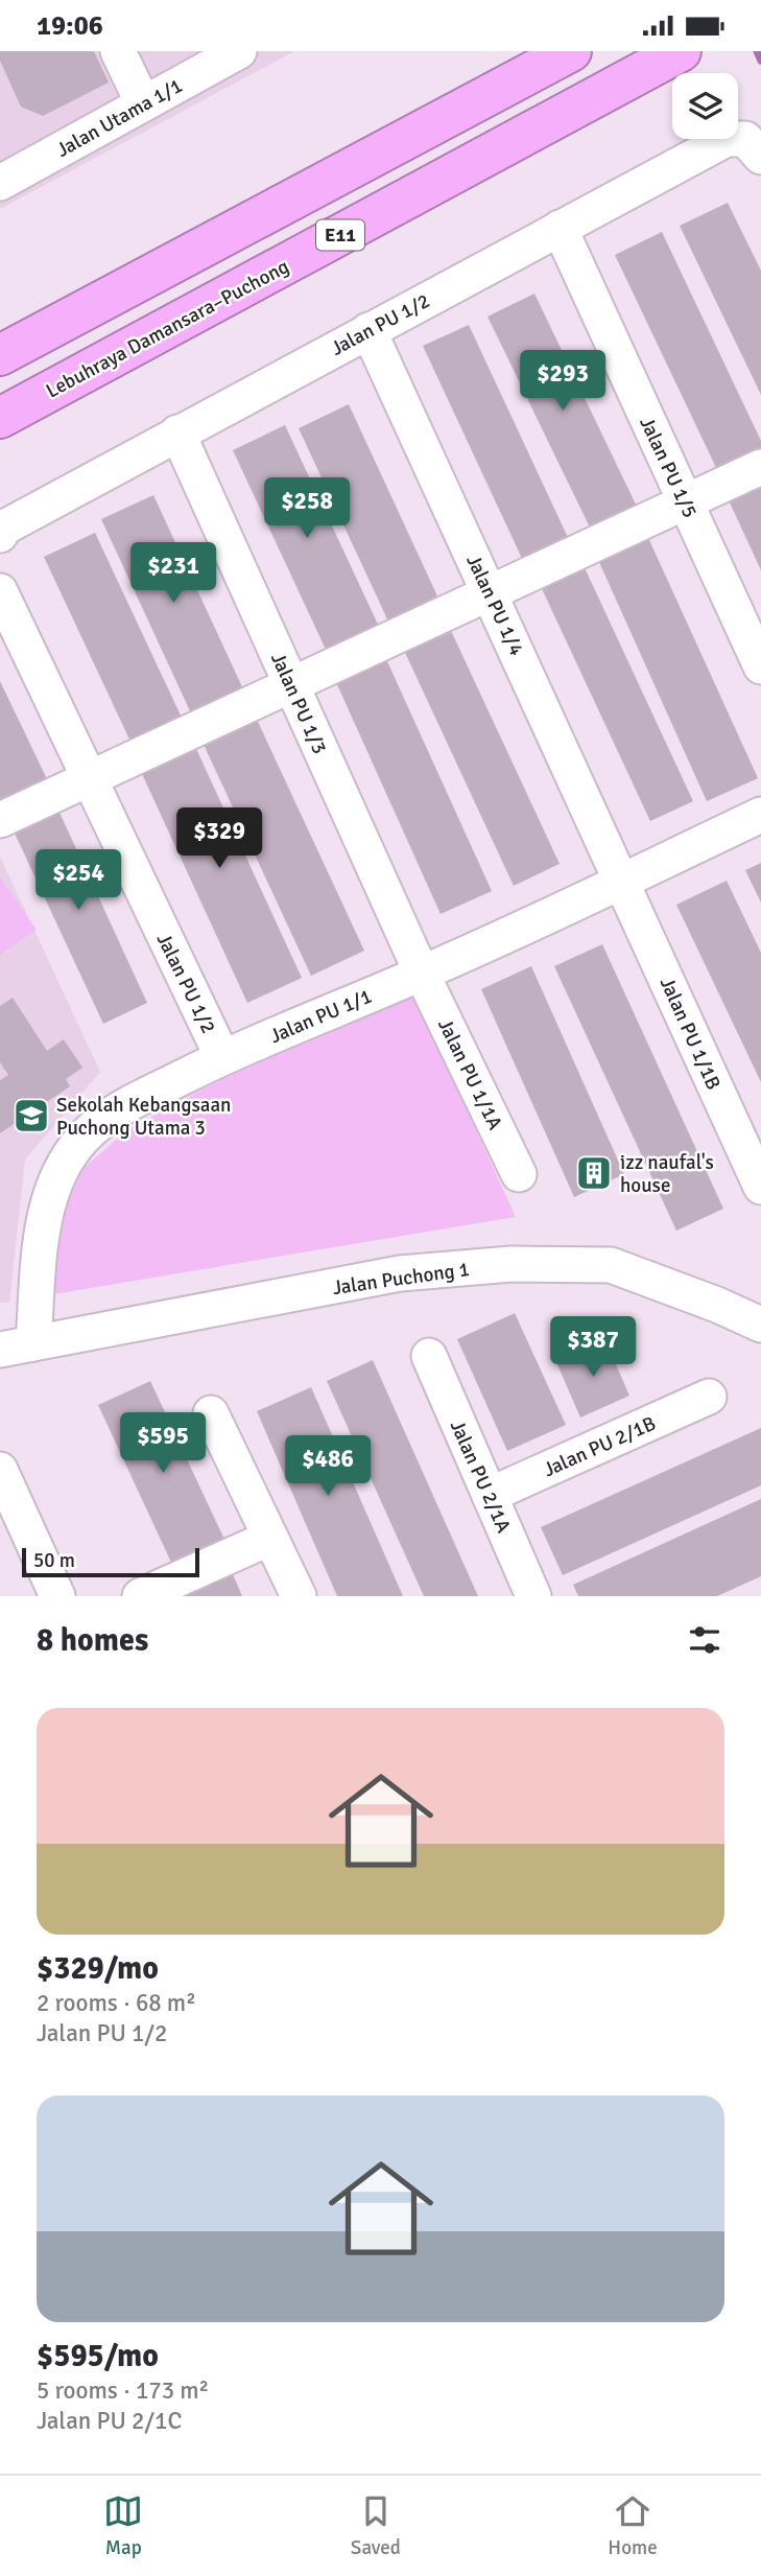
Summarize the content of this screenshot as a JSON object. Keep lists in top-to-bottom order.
{
  "streets": {
    "highway": ["E11", "Lebuhraya Damansara–Puchong"],
    "street": [
      "Jalan Utama 1/1",
      "Jalan PU 1/2",
      "Jalan PU 1/5",
      "Jalan PU 1/4",
      "Jalan PU 1/3",
      "Jalan PU 1/1",
      "Jalan PU 1/1B",
      "Jalan PU 1/1A",
      "Jalan Puchong 1",
      "Jalan PU 2/1B",
      "Jalan PU 2/1A"
    ]
  },
  "crossings": [
    ["Jalan PU 1/2", "Jalan PU 1/5"],
    ["Jalan PU 1/2", "Jalan PU 1/4"],
    ["Jalan PU 1/2", "Jalan PU 1/3"],
    ["Jalan PU 1/2", "Jalan PU 1/1"],
    ["Jalan PU 1/4", "Jalan PU 1/1"],
    ["Jalan PU 1/4", "Jalan PU 1/1B"],
    ["Jalan PU 1/3", "Jalan PU 1/1"],
    ["Jalan PU 1/3", "Jalan PU 1/1A"],
    ["Jalan PU 1/1", "Jalan PU 1/1B"],
    ["Jalan PU 1/1", "Jalan PU 1/1A"],
    ["Jalan PU 1/1", "Jalan Puchong 1"],
    ["Jalan PU 2/1B", "Jalan PU 2/1A"]
  ],
  "places": {
    "school or university": ["Sekolah Kebangsaan Puchong Utama 3"],
    "building": ["izz naufal's house"]
  },
  "scale_bar": "50 m",
  "page": {
    "status": "19:06",
    "price": [
      "$293",
      "$258",
      "$231",
      "$329",
      "$254",
      "$387",
      "$595",
      "$486"
    ],
    "scale": "50 m",
    "heading": "8 homes",
    "list": [
      {
        "name": "$329/mo",
        "note": "2 rooms · 68 m² · Jalan PU 1/2"
      },
      {
        "name": "$595/mo",
        "note": "5 rooms · 173 m² · Jalan PU 2/1C"
      }
    ],
    "tabs": ["Map", "Saved", "Home"]
  }
}
